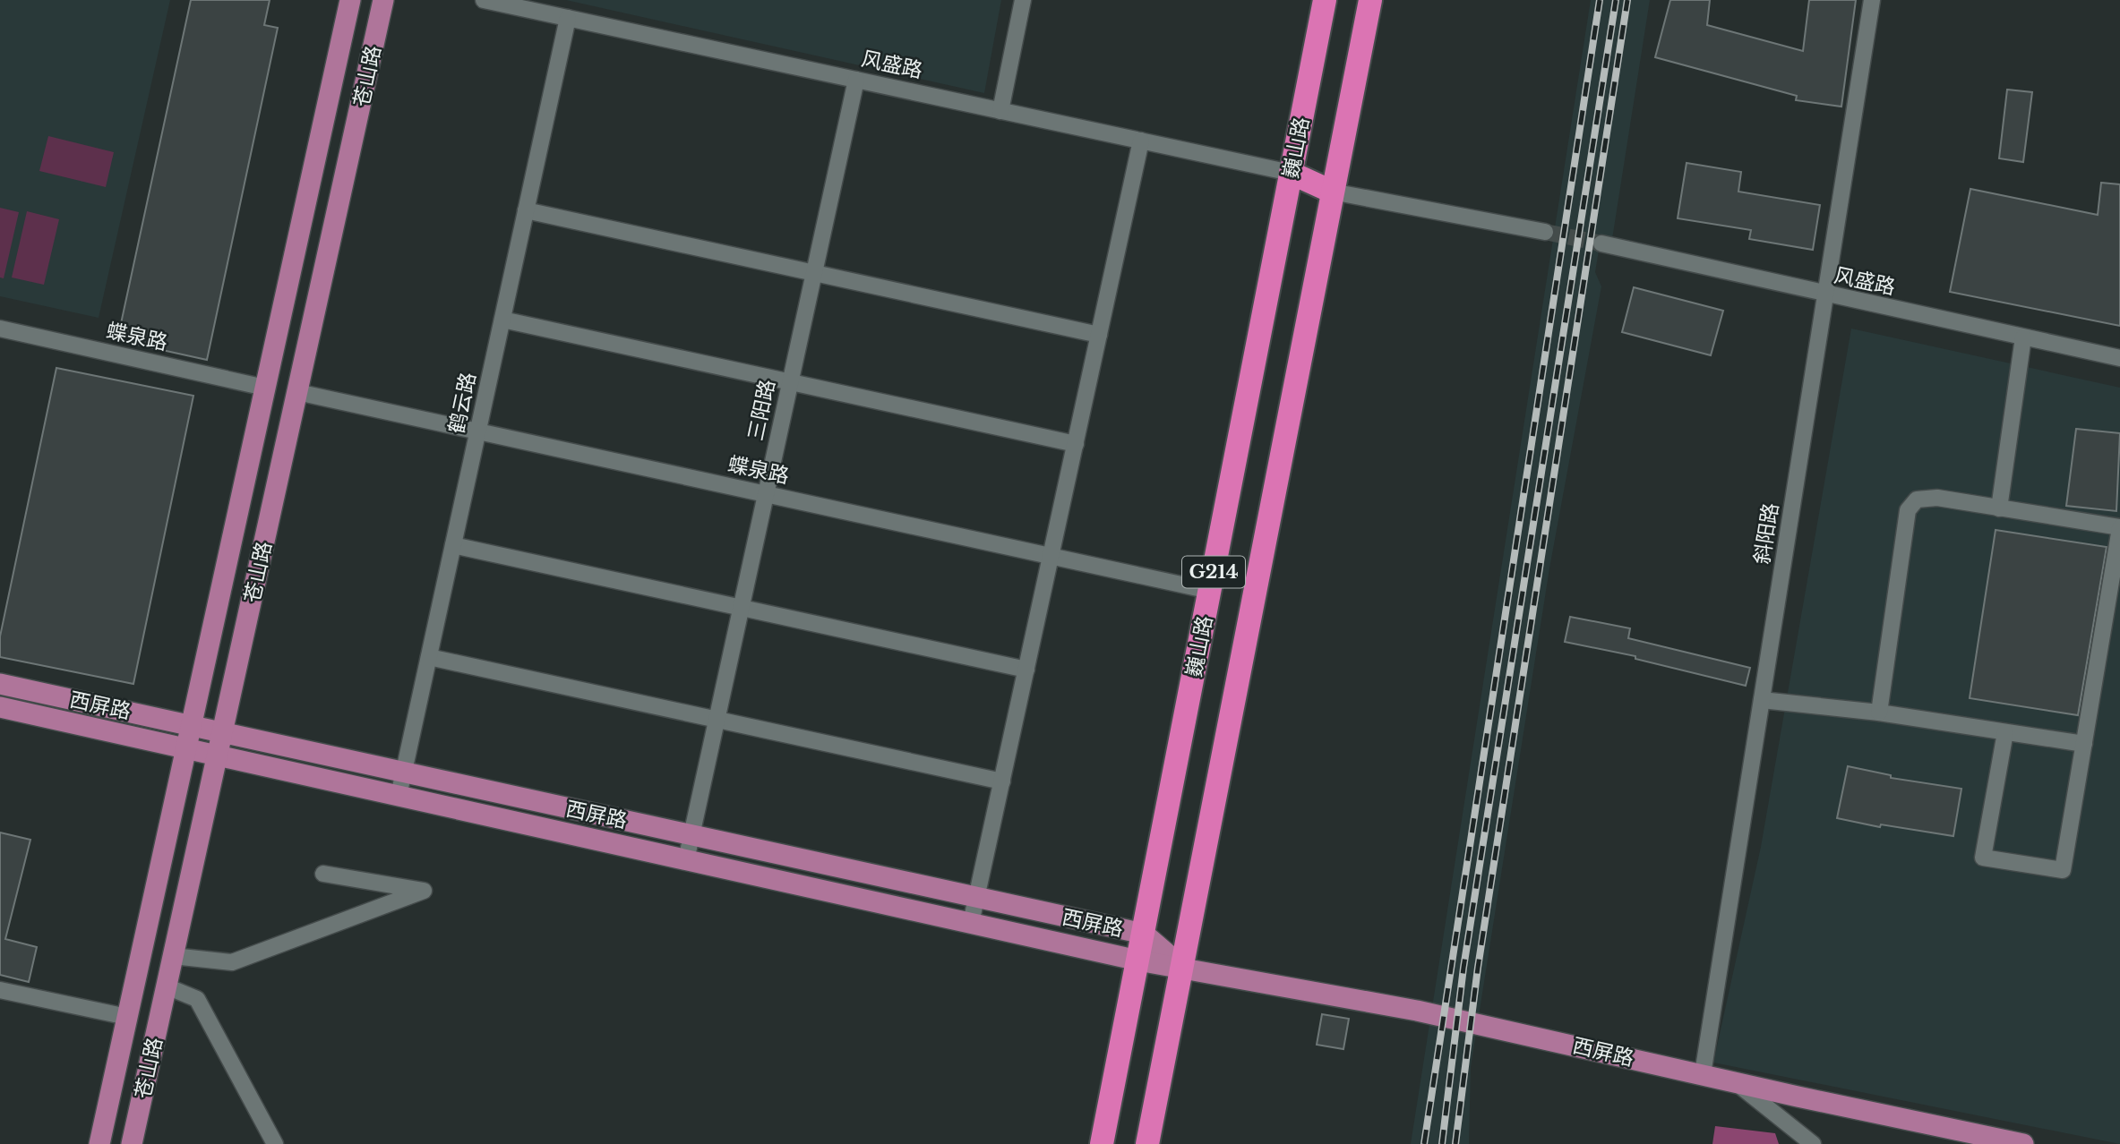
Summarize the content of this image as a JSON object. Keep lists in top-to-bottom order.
{
  "streets": {
    "highway": ["巍山路", "G214"],
    "main road": ["苍山路", "西屏路"],
    "street": [
      "风盛路",
      "蝶泉路",
      "鹤云路",
      "三阳路",
      "斜阳路"
    ]
  },
  "crossings": [
    ["风盛路", "巍山路"],
    ["风盛路", "鹤云路"],
    ["风盛路", "三阳路"],
    ["风盛路", "斜阳路"],
    ["苍山路", "蝶泉路"],
    ["苍山路", "西屏路"],
    ["巍山路", "蝶泉路"],
    ["巍山路", "西屏路"],
    ["蝶泉路", "鹤云路"],
    ["蝶泉路", "三阳路"],
    ["鹤云路", "西屏路"],
    ["三阳路", "西屏路"],
    ["斜阳路", "西屏路"],
    ["G214", "西屏路"]
  ]
}
